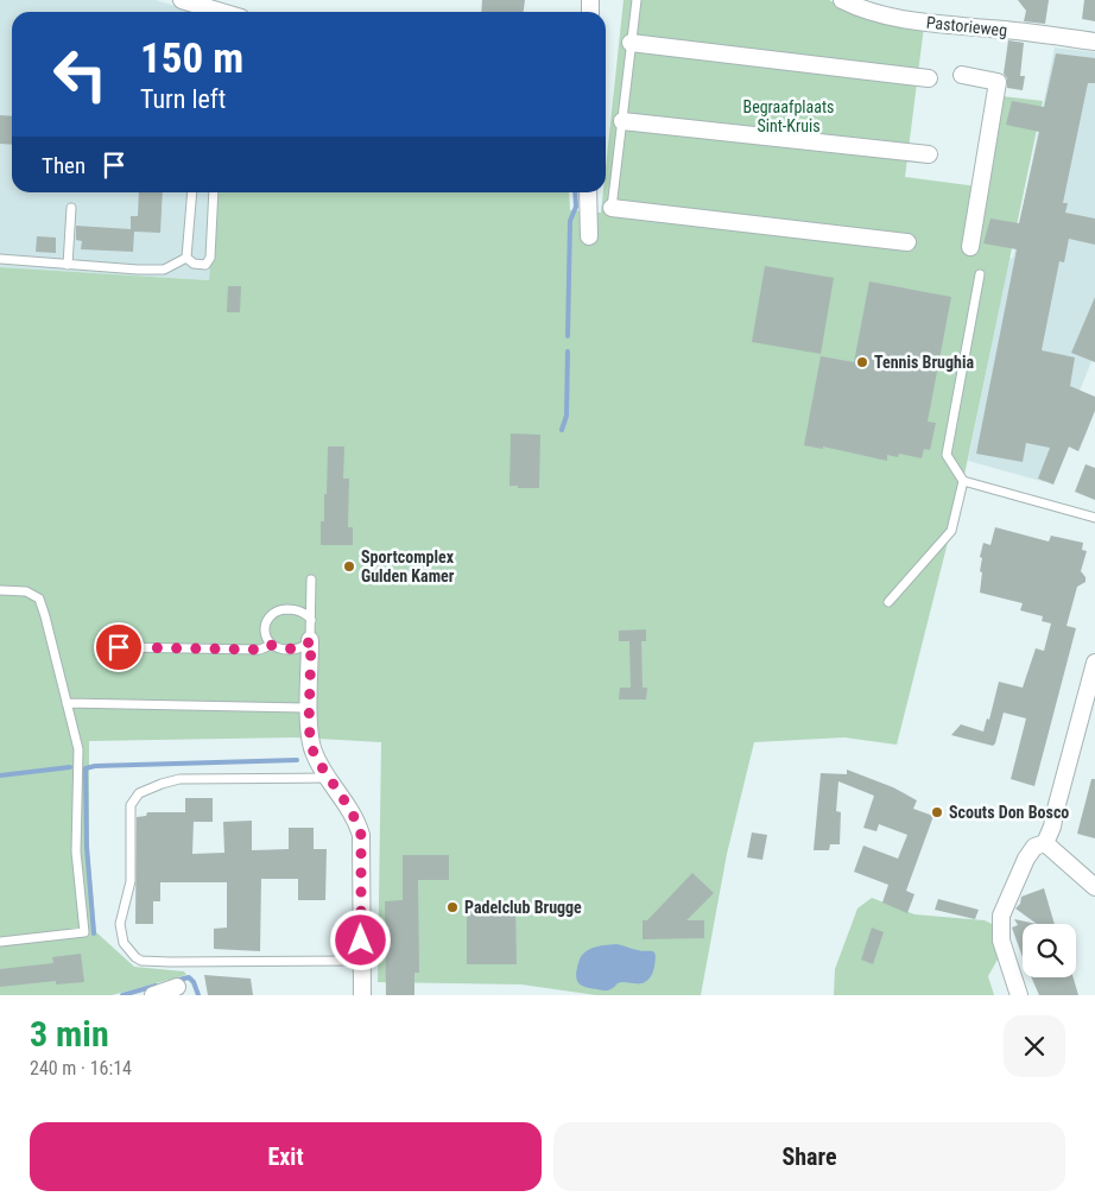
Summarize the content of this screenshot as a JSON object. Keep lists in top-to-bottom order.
{
  "streets": {
    "street": ["Pastorieweg"]
  },
  "parks": ["Begraafplaats Sint-Kruis"],
  "places": [
    "Tennis Brughia",
    "Sportcomplex Gulden Kamer",
    "Scouts Don Bosco",
    "Padelclub Brugge"
  ],
  "page": {
    "turn": ["150 m", "Turn left"],
    "then": "Then",
    "heading": ["3 min", "240 m · 16:14"],
    "buttons": ["Exit", "Share"]
  }
}
